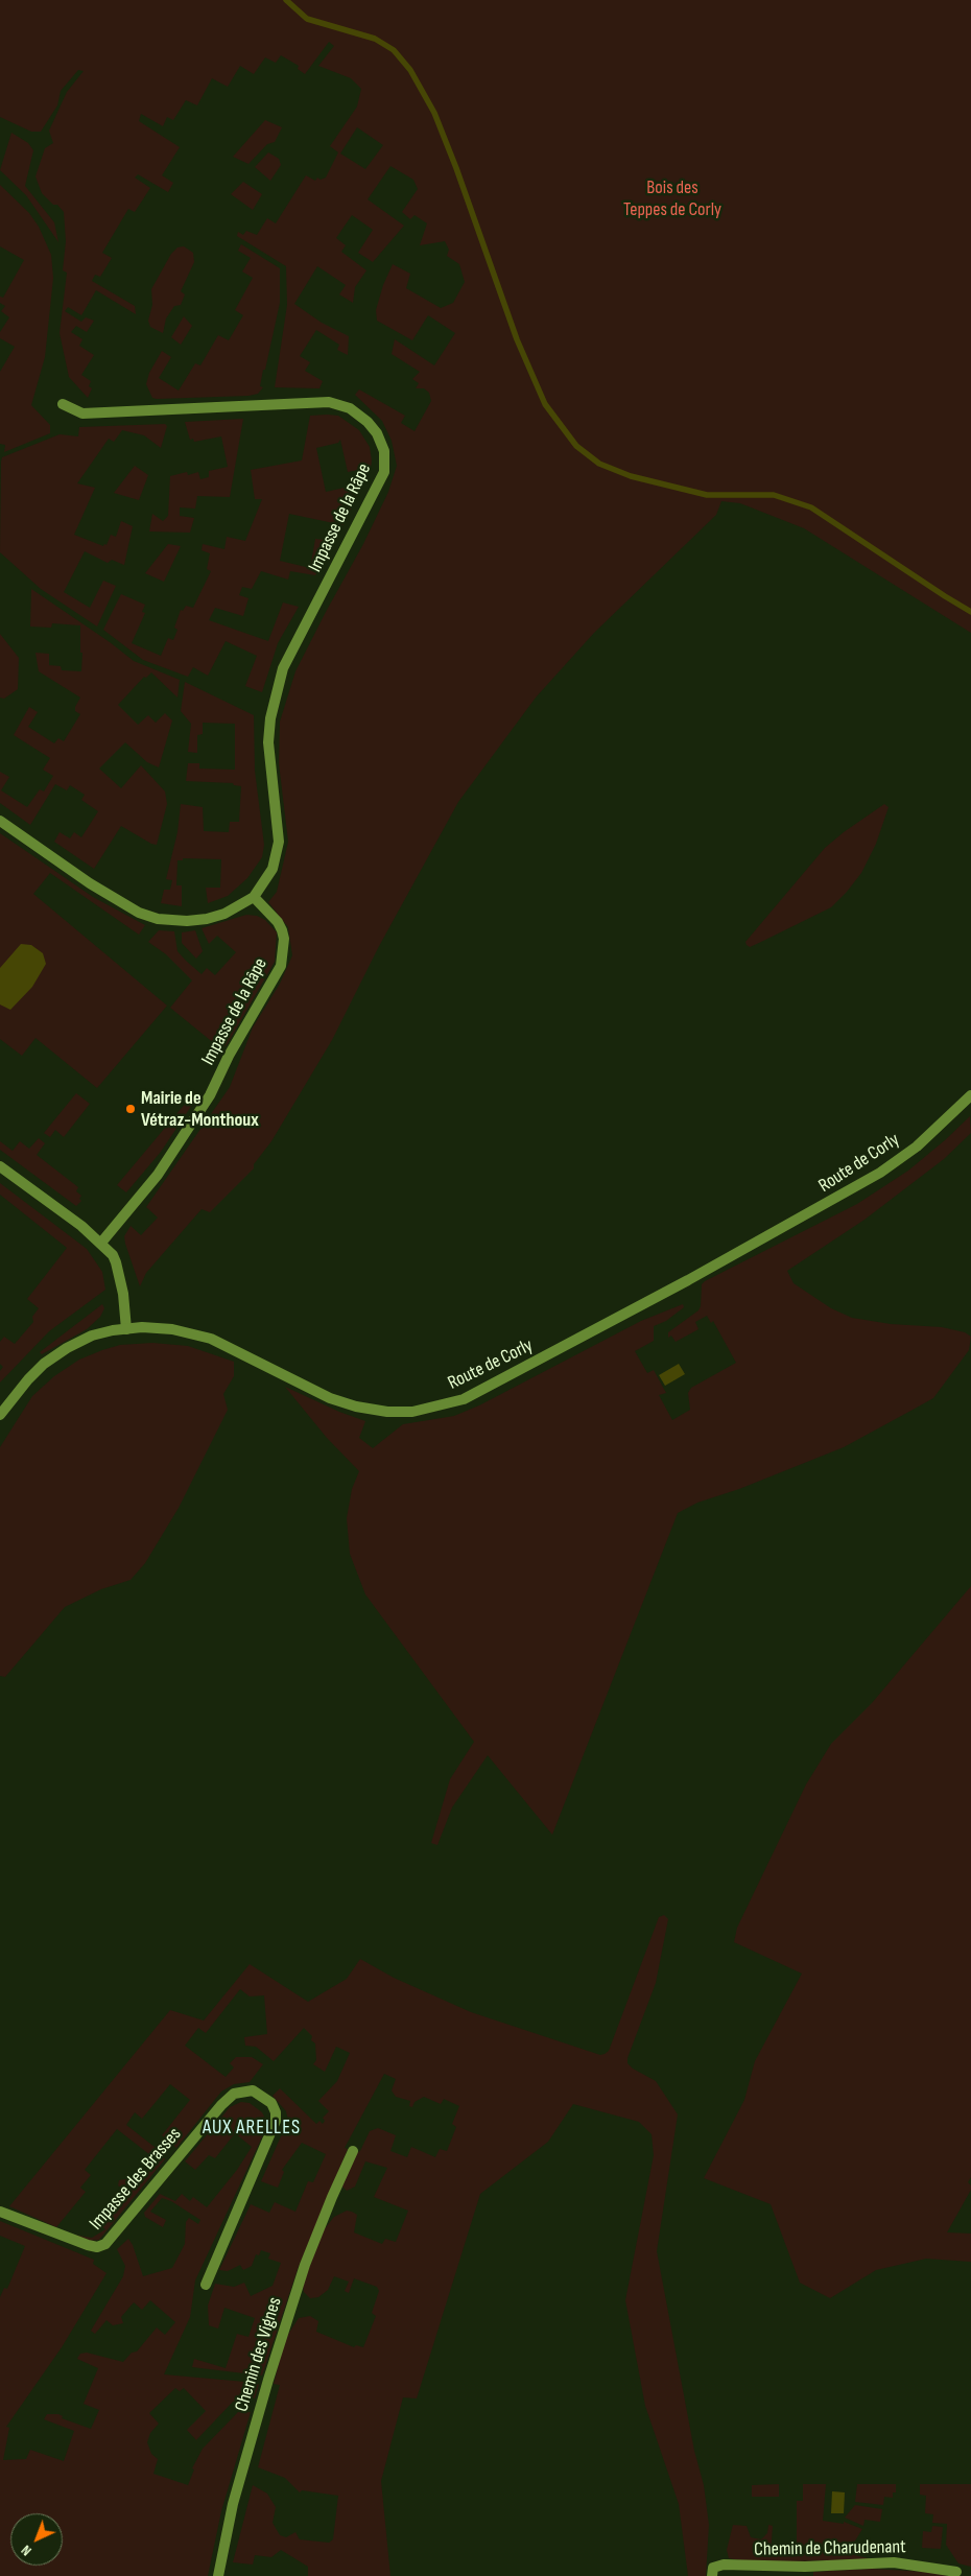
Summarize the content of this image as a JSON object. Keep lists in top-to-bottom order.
{
  "streets": {
    "street": [
      "Impasse de la Râpe",
      "Route de Corly",
      "Impasse des Brasses",
      "Chemin des Vignes",
      "Chemin de Charudenant"
    ]
  },
  "districts": ["AUX ARELLES"],
  "parks": ["Bois des Teppes de Corly"],
  "places": ["Mairie de Vétraz-Monthoux"],
  "north": "bottom left"
}
